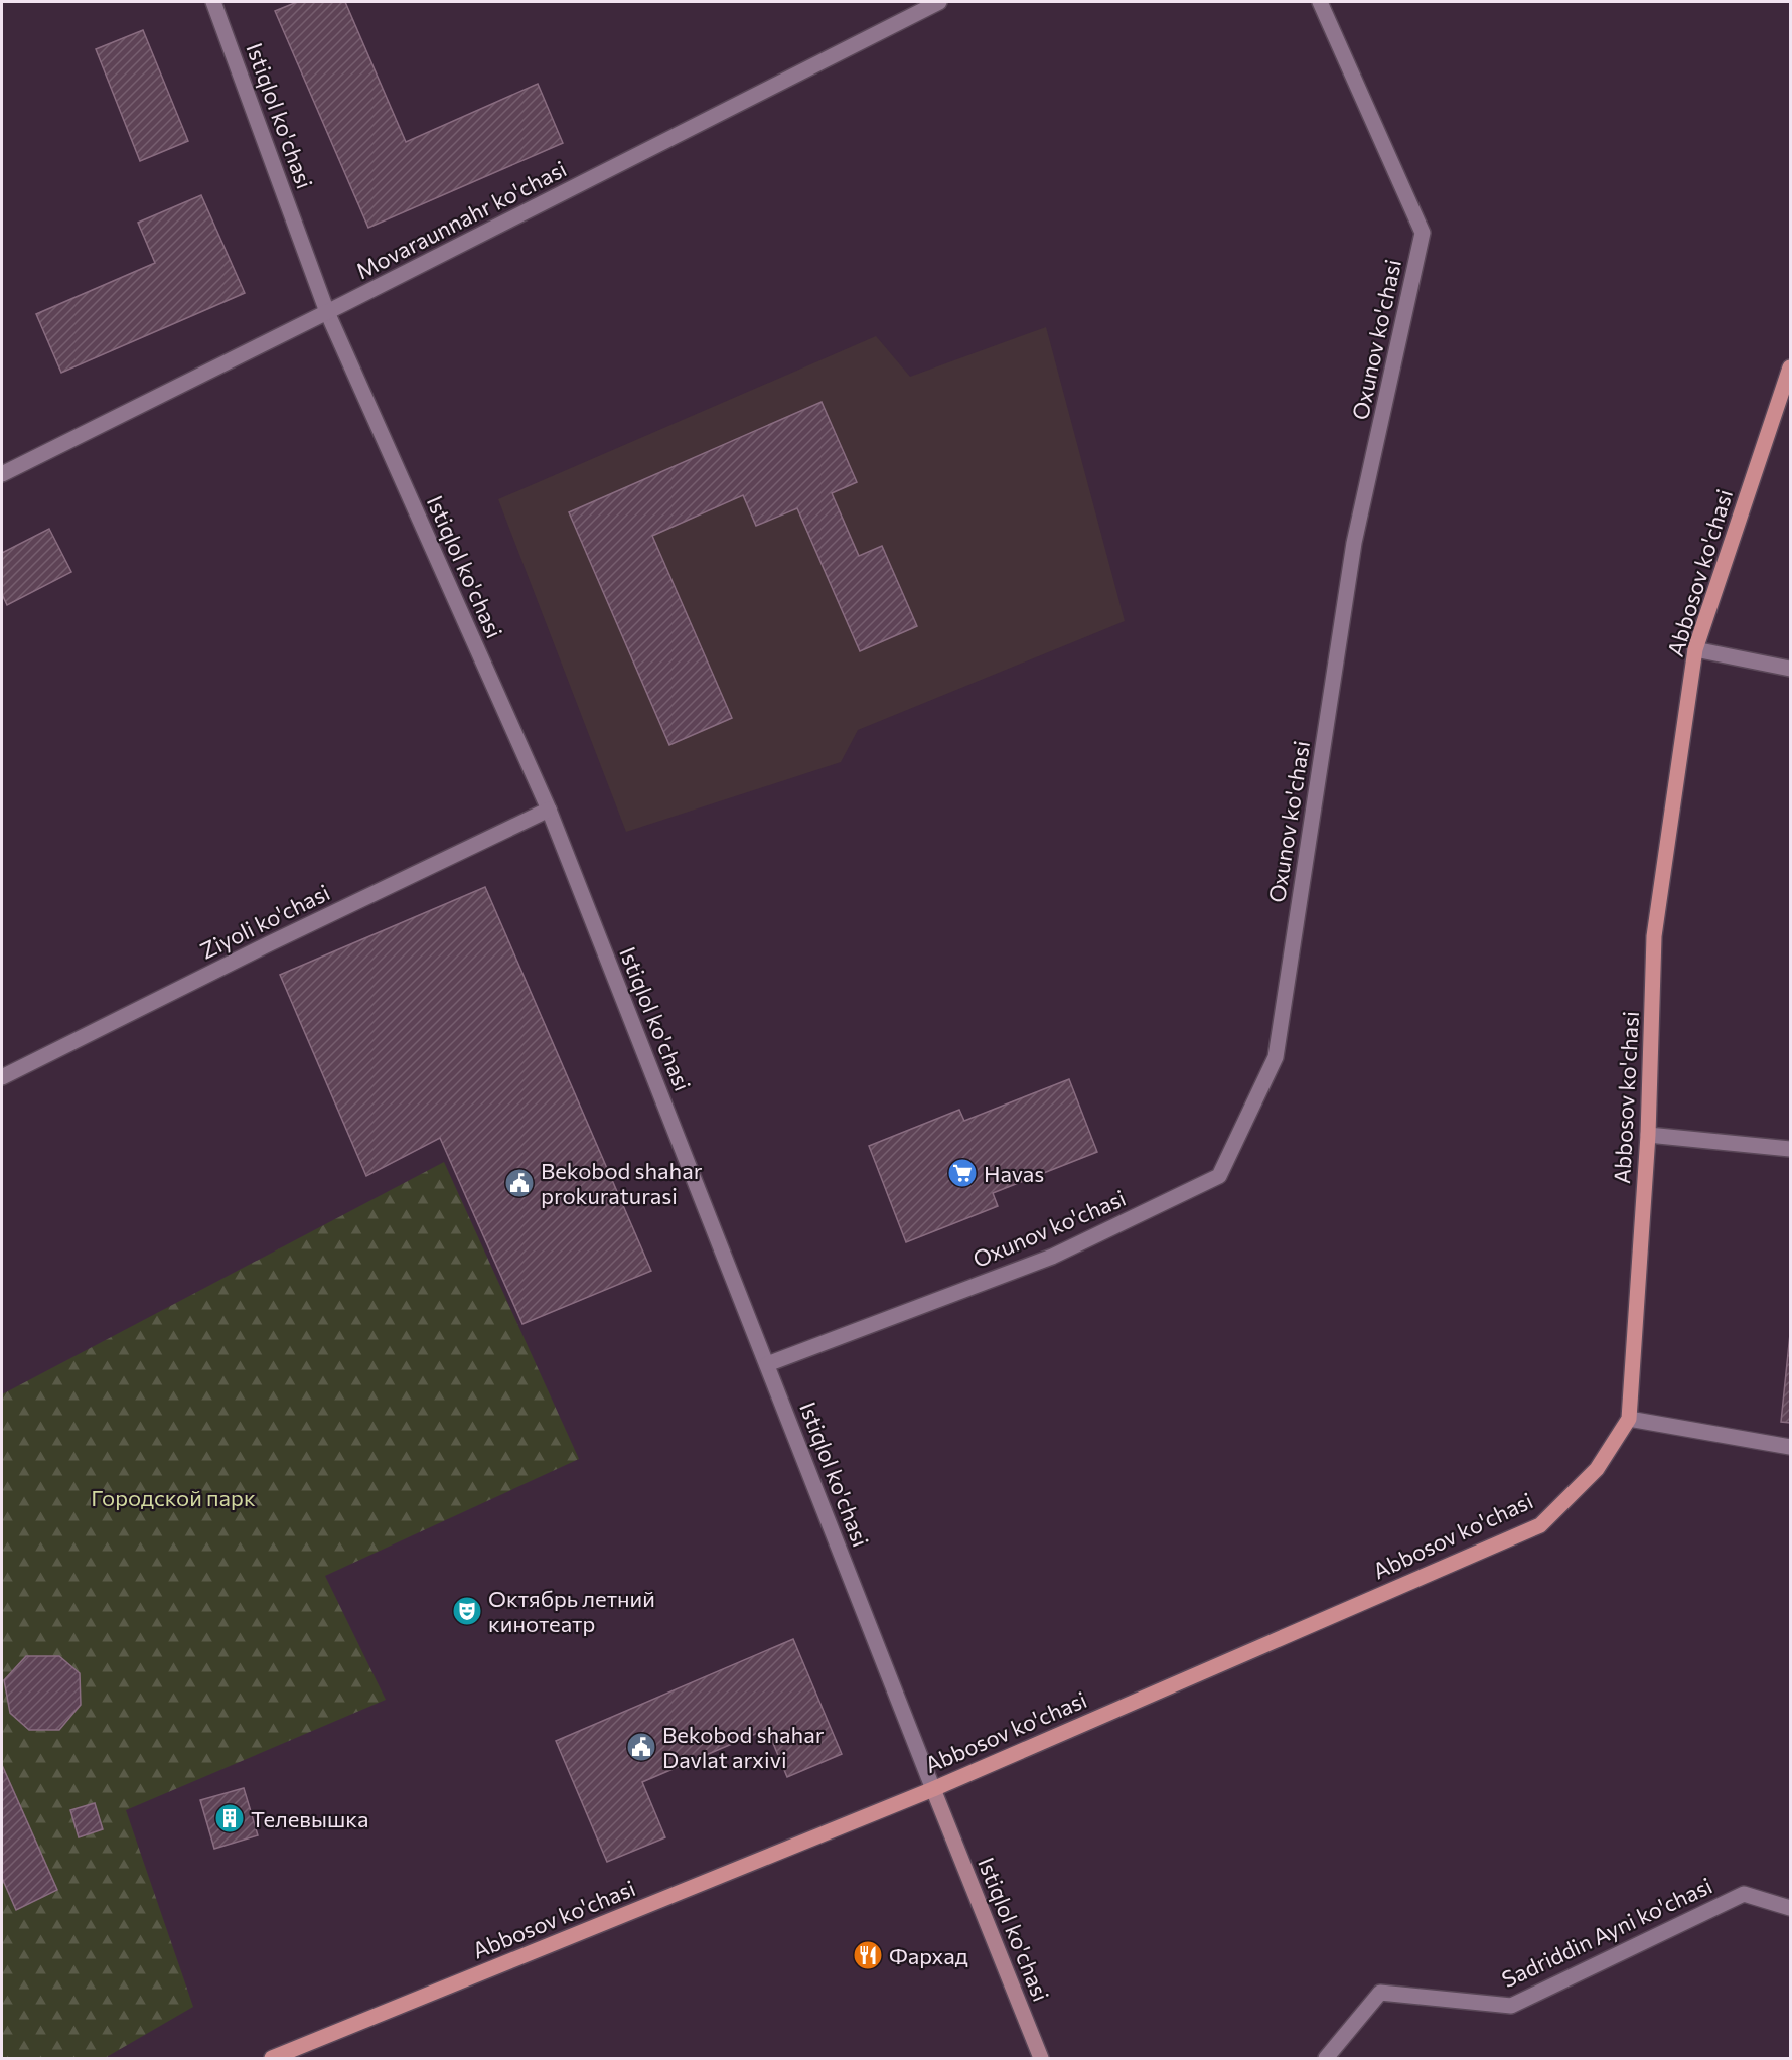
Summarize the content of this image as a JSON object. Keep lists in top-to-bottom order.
{
  "streets": {
    "main road": ["Istiqlol ko'chasi", "Abbosov ko'chasi"],
    "street": [
      "Movaraunnahr ko'chasi",
      "Oxunov ko'chasi",
      "Ziyoli ko'chasi",
      "Sadriddin Ayni ko'chasi"
    ]
  },
  "crossings": [
    ["Istiqlol ko'chasi", "Movaraunnahr ko'chasi"],
    ["Istiqlol ko'chasi", "Oxunov ko'chasi"],
    ["Istiqlol ko'chasi", "Abbosov ko'chasi"],
    ["Istiqlol ko'chasi", "Ziyoli ko'chasi"]
  ],
  "parks": ["Городской парк"],
  "places": {
    "supermarket": ["Havas"],
    "public building": ["Bekobod shahar prokuraturasi", "Bekobod shahar Davlat arxivi"],
    "theatre": ["Октябрь летний кинотеатр"],
    "building": ["Телевышка"],
    "restaurant": ["Фархад"]
  }
}
